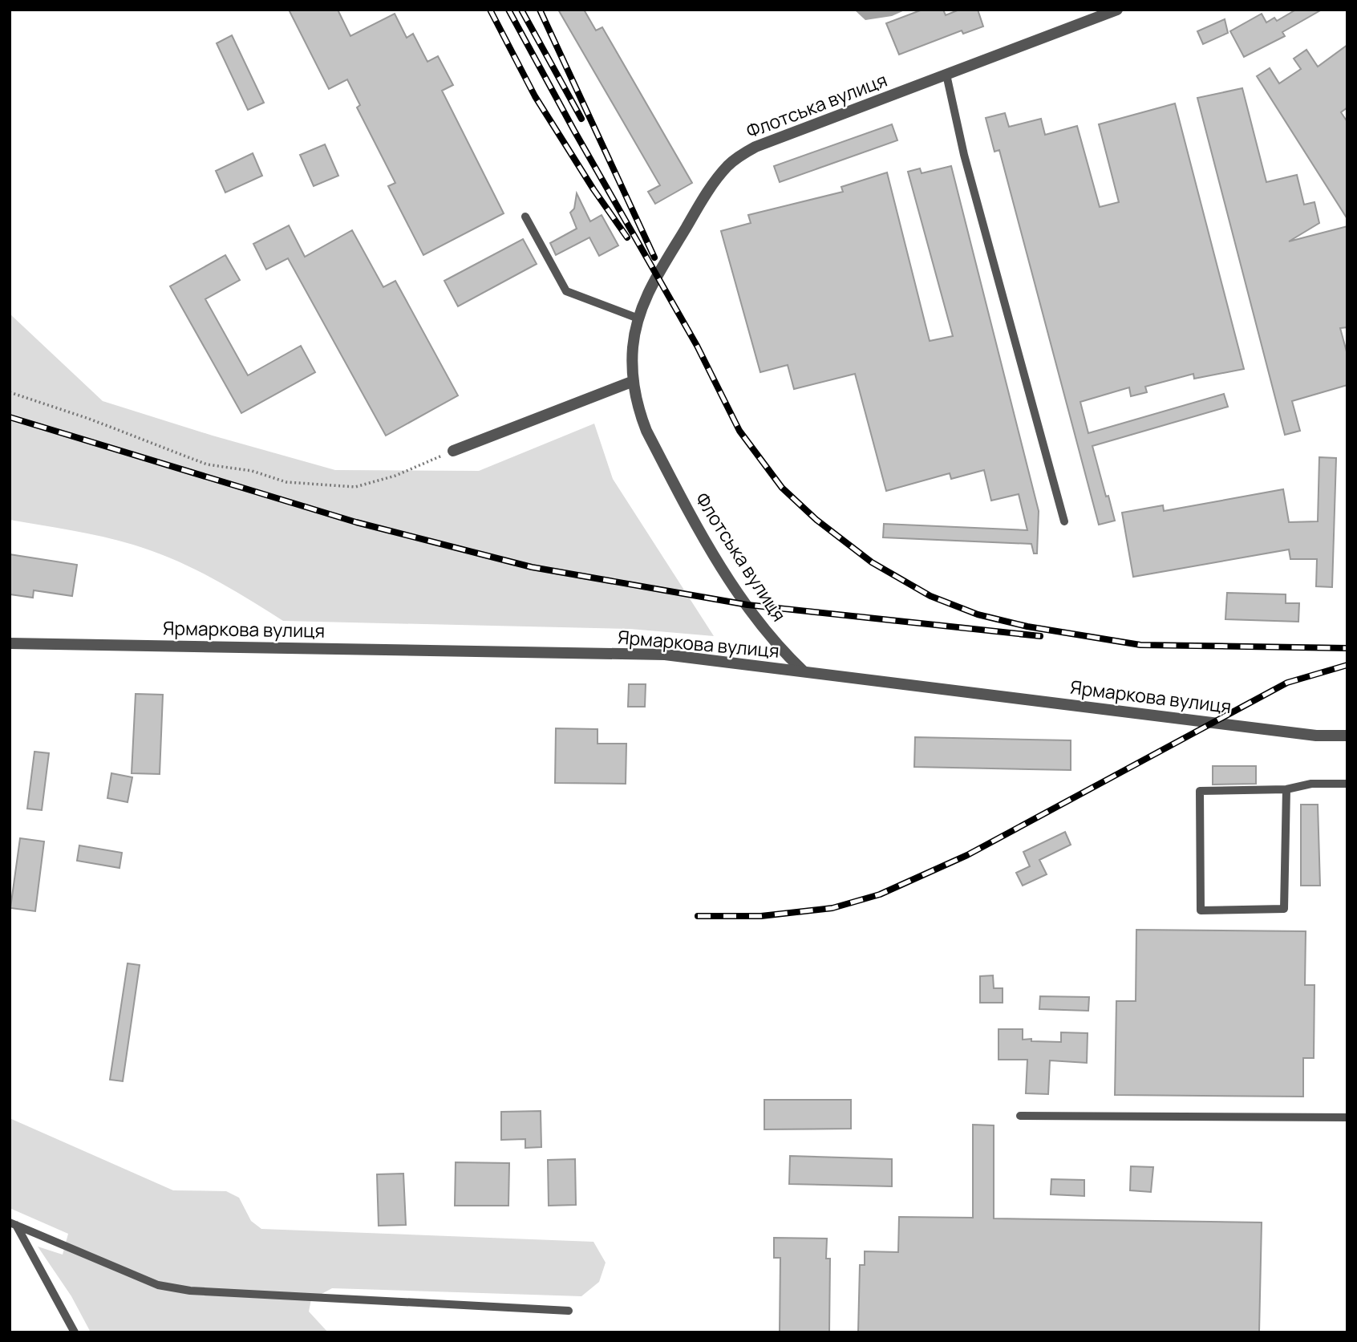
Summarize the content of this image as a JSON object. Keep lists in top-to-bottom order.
{
  "streets": {
    "street": ["Флотська вулиця", "Ярмаркова вулиця"]
  },
  "crossings": [
    ["Флотська вулиця", "Ярмаркова вулиця"]
  ]
}
